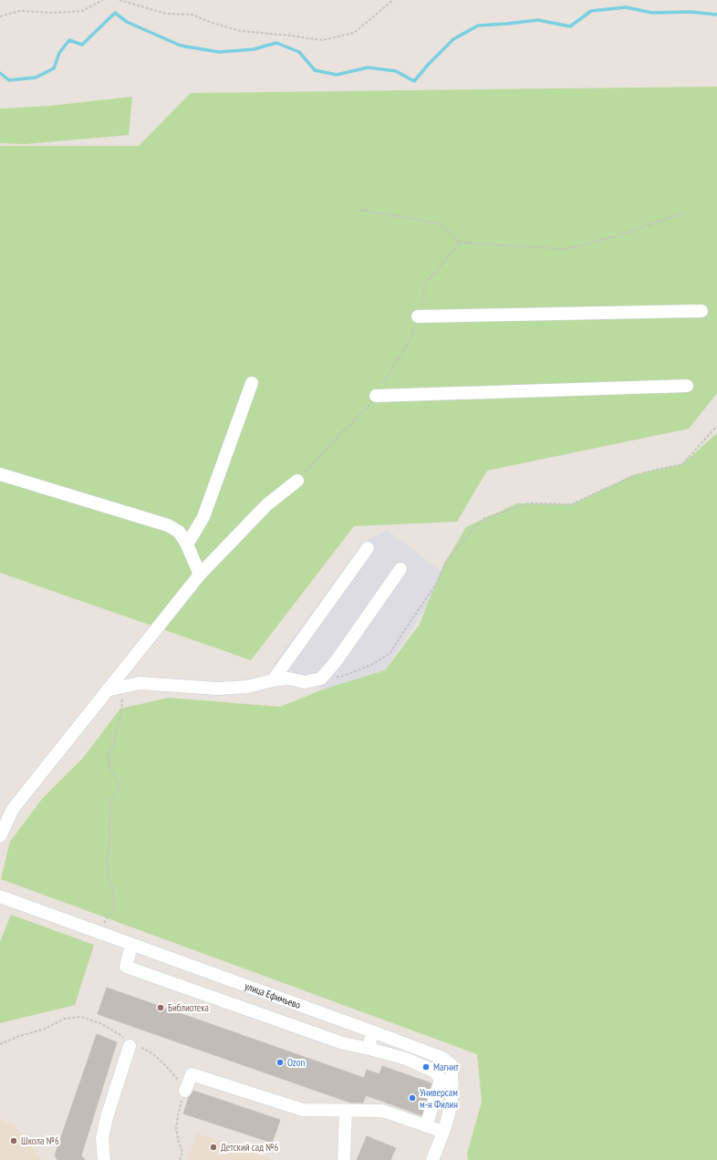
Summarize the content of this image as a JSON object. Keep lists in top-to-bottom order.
{
  "streets": {
    "street": ["улица Ефимьево"]
  },
  "places": [
    "Библиотека",
    "Ozon",
    "Магнит",
    "Универсам м-н Филин",
    "Школа №6",
    "Детский сад №6"
  ]
}
